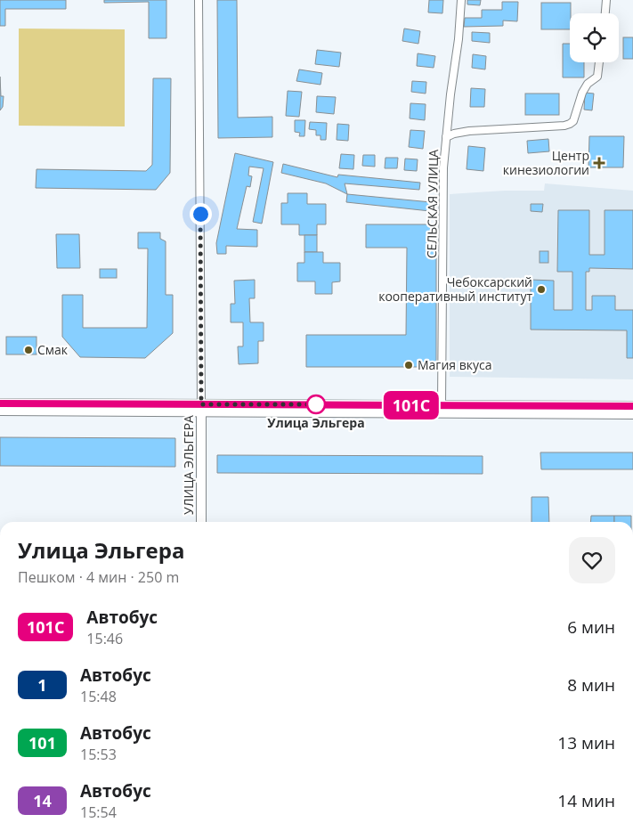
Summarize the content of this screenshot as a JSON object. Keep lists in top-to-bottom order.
{
  "streets": {
    "main road": ["УЛИЦА ЭЛЬГЕРА"],
    "street": ["СЕЛЬСКАЯ УЛИЦА"]
  },
  "places": {
    "health": ["Центр кинезиологии"],
    "other": [
      "Чебоксарский кооперативный институт",
      "Смак",
      "Магия вкуса",
      "Улица Эльгера"
    ]
  },
  "lines": ["bus line 101С"],
  "page": {
    "on_map": "101С",
    "heading": ["Улица Эльгера", "Пешком · 4 мин · 250 m"],
    "list": [
      {
        "mark": "101С",
        "name": "Автобус",
        "note": "15:46",
        "value": "6 мин"
      },
      {
        "mark": "1",
        "name": "Автобус",
        "note": "15:48",
        "value": "8 мин"
      },
      {
        "mark": "101",
        "name": "Автобус",
        "note": "15:53",
        "value": "13 мин"
      },
      {
        "mark": "14",
        "name": "Автобус",
        "note": "15:54",
        "value": "14 мин"
      }
    ]
  }
}
